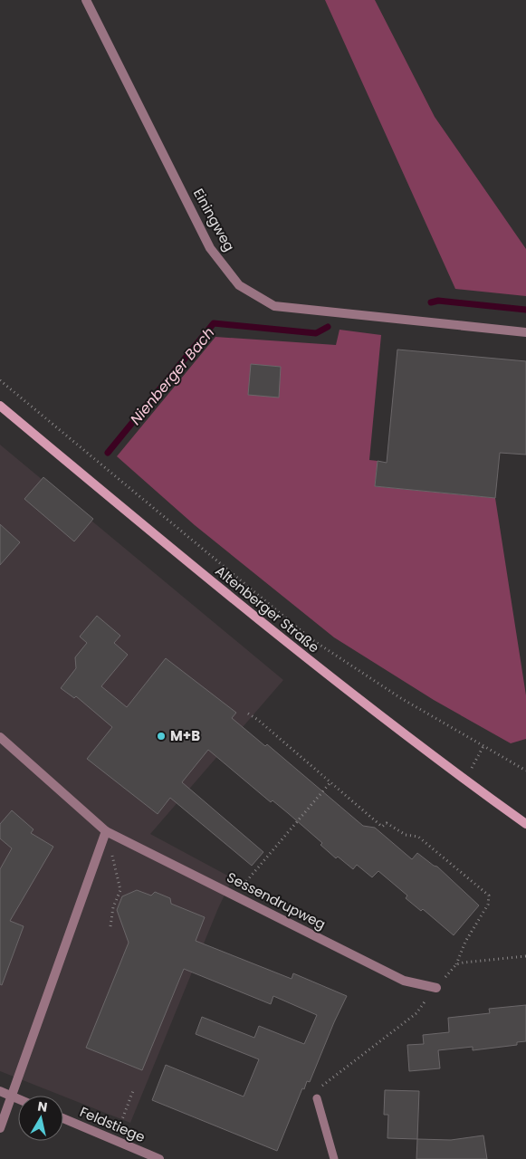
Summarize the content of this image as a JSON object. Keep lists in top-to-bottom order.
{
  "streets": {
    "main road": ["Altenberger Straße"],
    "street": ["Einingweg", "Sessendrupweg", "Feldstiege"]
  },
  "water": ["Nienberger Bach"],
  "places": ["M+B"],
  "north": "top"
}
